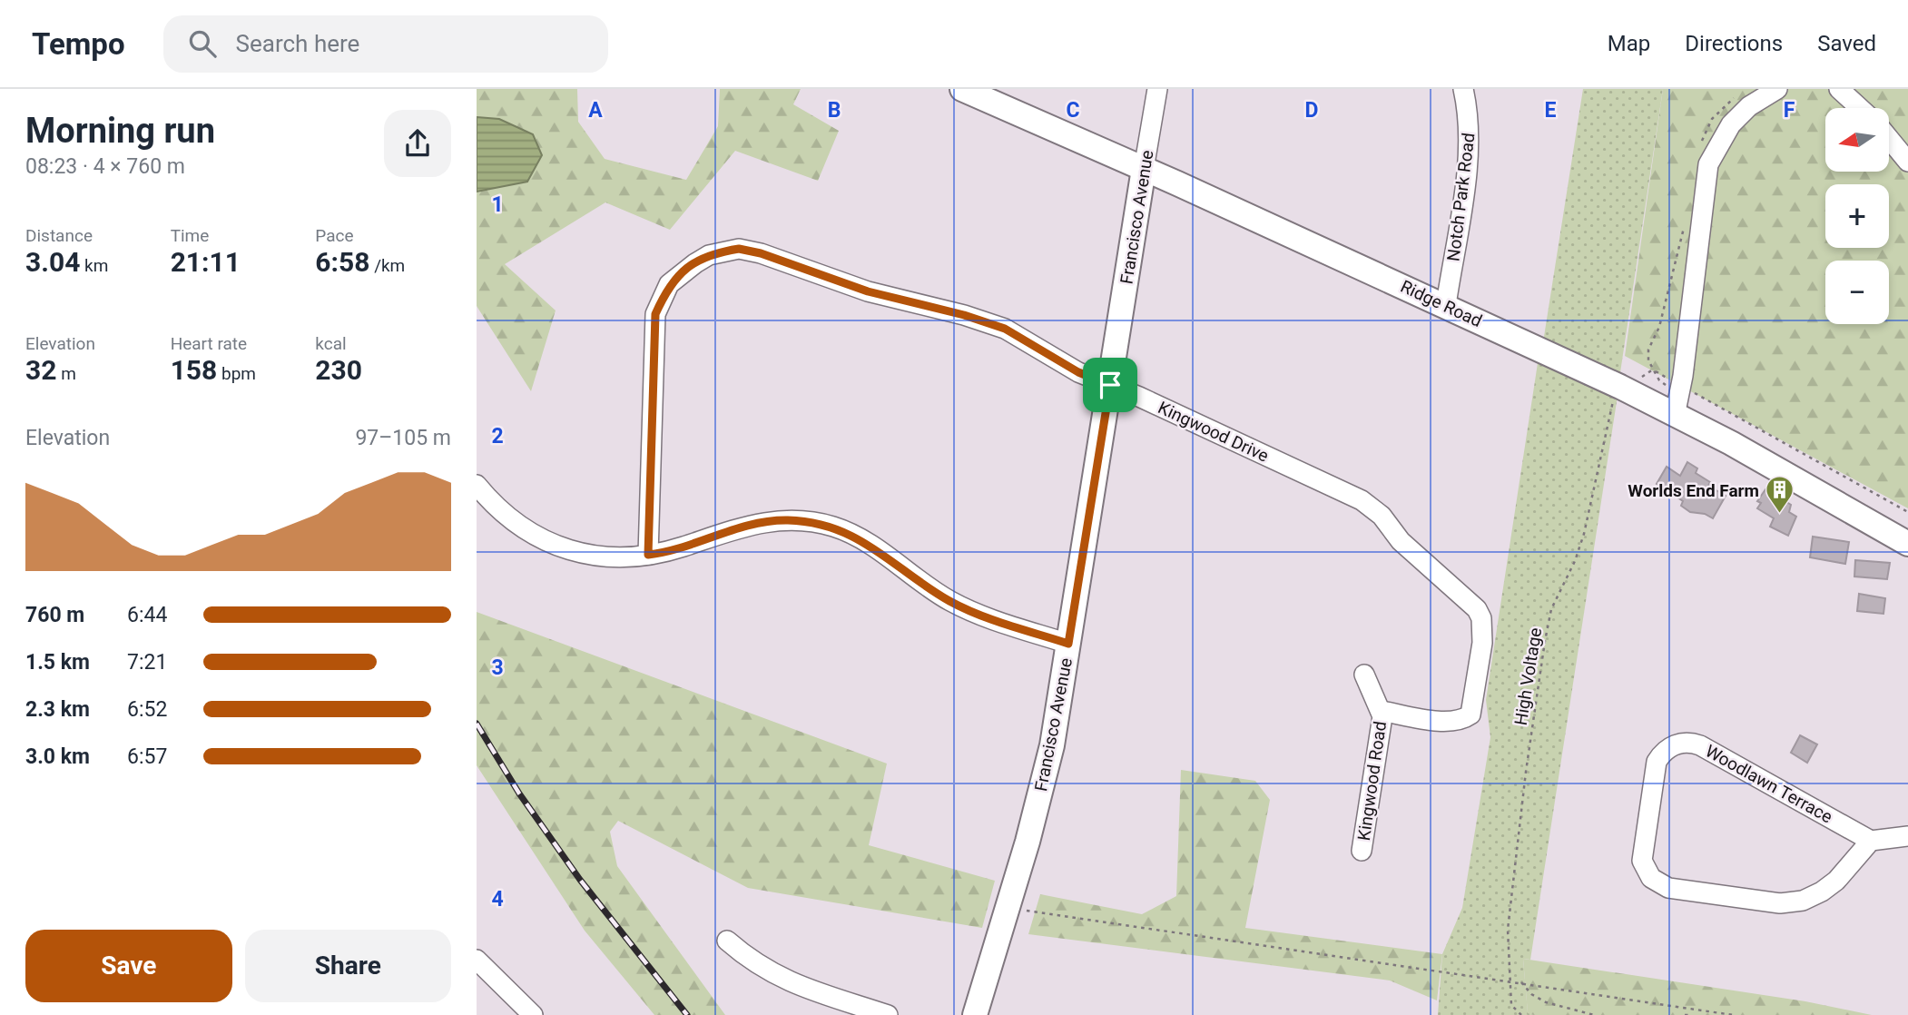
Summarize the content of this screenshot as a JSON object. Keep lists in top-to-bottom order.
{
  "streets": {
    "main road": ["Francisco Avenue", "Ridge Road"],
    "street": [
      "Notch Park Road",
      "Kingwood Drive",
      "Kingwood Road",
      "Woodlawn Terrace"
    ],
    "path": ["High Voltage"]
  },
  "crossings": [
    ["Notch Park Road", "Ridge Road"],
    ["Francisco Avenue", "Ridge Road"],
    ["Francisco Avenue", "Kingwood Drive"],
    ["Ridge Road", "High Voltage"],
    ["Kingwood Drive", "Kingwood Road"]
  ],
  "places": {
    "building": ["Worlds End Farm"]
  },
  "north": "left",
  "page": {
    "header": "Tempo",
    "search": "Search here",
    "nav": ["Map", "Directions", "Saved"],
    "heading": ["Morning run", "08:23 · 4 × 760 m"],
    "map_buttons": ["+", "−"],
    "stats": [
      ["Distance", "3.04 km"],
      ["Time", "21:11"],
      ["Pace", "6:58 /km"],
      ["Elevation", "32 m"],
      ["Heart rate", "158 bpm"],
      ["kcal", "230"]
    ],
    "chart": ["Elevation", "97–105 m"],
    "list": [
      {
        "name": "760 m",
        "note": "6:44"
      },
      {
        "name": "1.5 km",
        "note": "7:21"
      },
      {
        "name": "2.3 km",
        "note": "6:52"
      },
      {
        "name": "3.0 km",
        "note": "6:57"
      }
    ],
    "buttons": ["Save", "Share"]
  },
  "grid": {
    "columns": [
      "A",
      "B",
      "C",
      "D",
      "E",
      "F"
    ],
    "rows": [
      "1",
      "2",
      "3",
      "4"
    ]
  }
}
